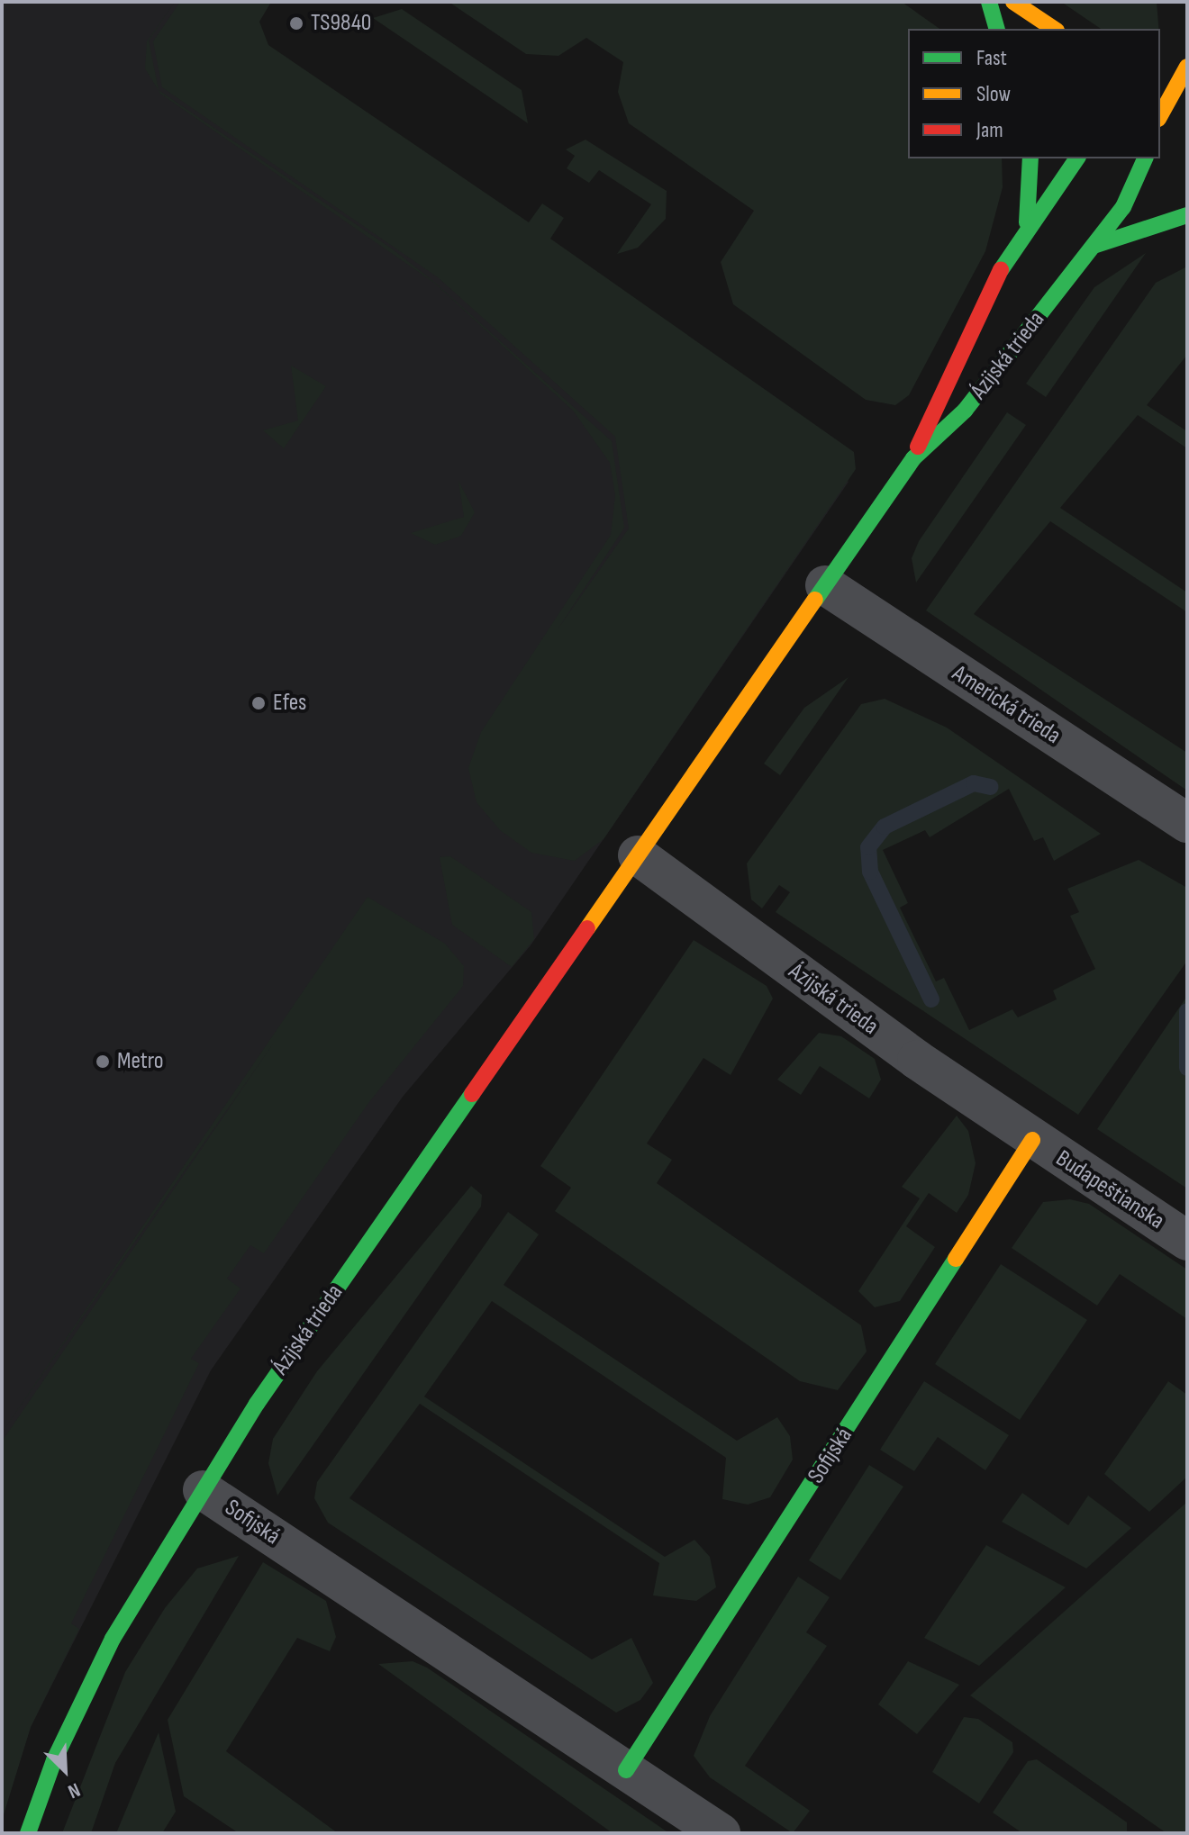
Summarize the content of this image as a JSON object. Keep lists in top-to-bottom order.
{
  "streets": {
    "street": [
      "Ázijská trieda",
      "Americká trieda",
      "Budapeštianska",
      "Sofijská"
    ]
  },
  "crossings": [
    ["Ázijská trieda", "Americká trieda"],
    ["Ázijská trieda", "Budapeštianska"],
    ["Ázijská trieda", "Sofijská"],
    ["Budapeštianska", "Sofijská"]
  ],
  "places": ["TS9840", "Efes", "Metro"],
  "legend": ["Fast", "Slow", "Jam"],
  "north": "bottom right"
}
